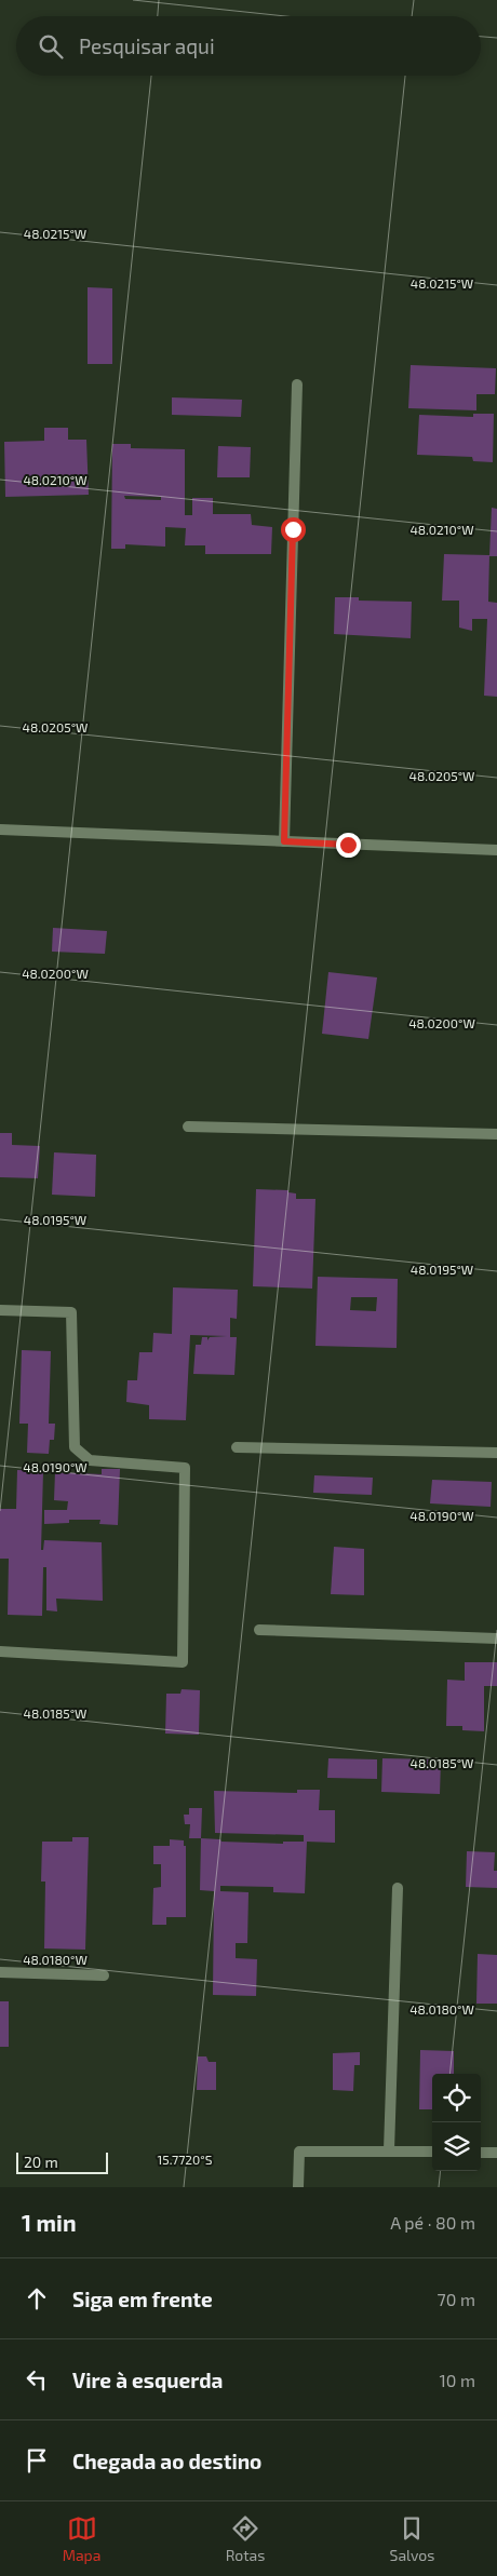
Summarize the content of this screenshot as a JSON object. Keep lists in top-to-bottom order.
{
  "scale_bar": "20 m",
  "page": {
    "search": "Pesquisar aqui",
    "scale": "20 m",
    "heading": ["1 min", "A pé · 80 m"],
    "list": [
      ["Siga em frente", "70 m"],
      ["Vire à esquerda", "10 m"],
      "Chegada ao destino"
    ],
    "nav": ["Mapa", "Rotas", "Salvos"]
  },
  "coordinates": [
    "48.0215°W",
    "48.0210°W",
    "48.0205°W",
    "48.0200°W",
    "48.0195°W",
    "48.0190°W",
    "48.0185°W",
    "48.0180°W",
    "15.7720°S"
  ]
}
